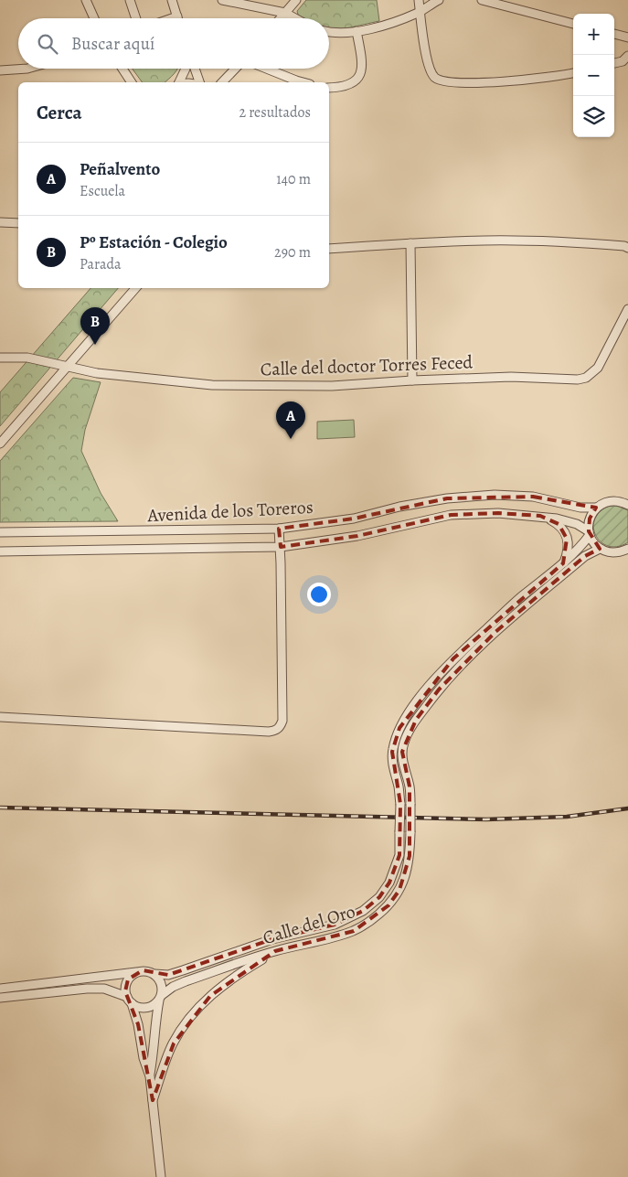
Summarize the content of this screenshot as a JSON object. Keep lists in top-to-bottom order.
{
  "streets": {
    "street": ["Calle del doctor Torres Feced", "Avenida de los Toreros", "Calle del Oro"]
  },
  "crossings": [
    ["Avenida de los Toreros", "Calle del Oro"]
  ],
  "page": {
    "map_buttons": ["+", "−"],
    "search": "Buscar aquí",
    "heading": ["Cerca", "2 resultados"],
    "list": [
      {
        "mark": "A",
        "name": "Peñalvento",
        "note": "Escuela",
        "value": "140 m"
      },
      {
        "mark": "B",
        "name": "Pº Estación - Colegio",
        "note": "Parada",
        "value": "290 m"
      }
    ],
    "pins": ["B", "A"]
  }
}
